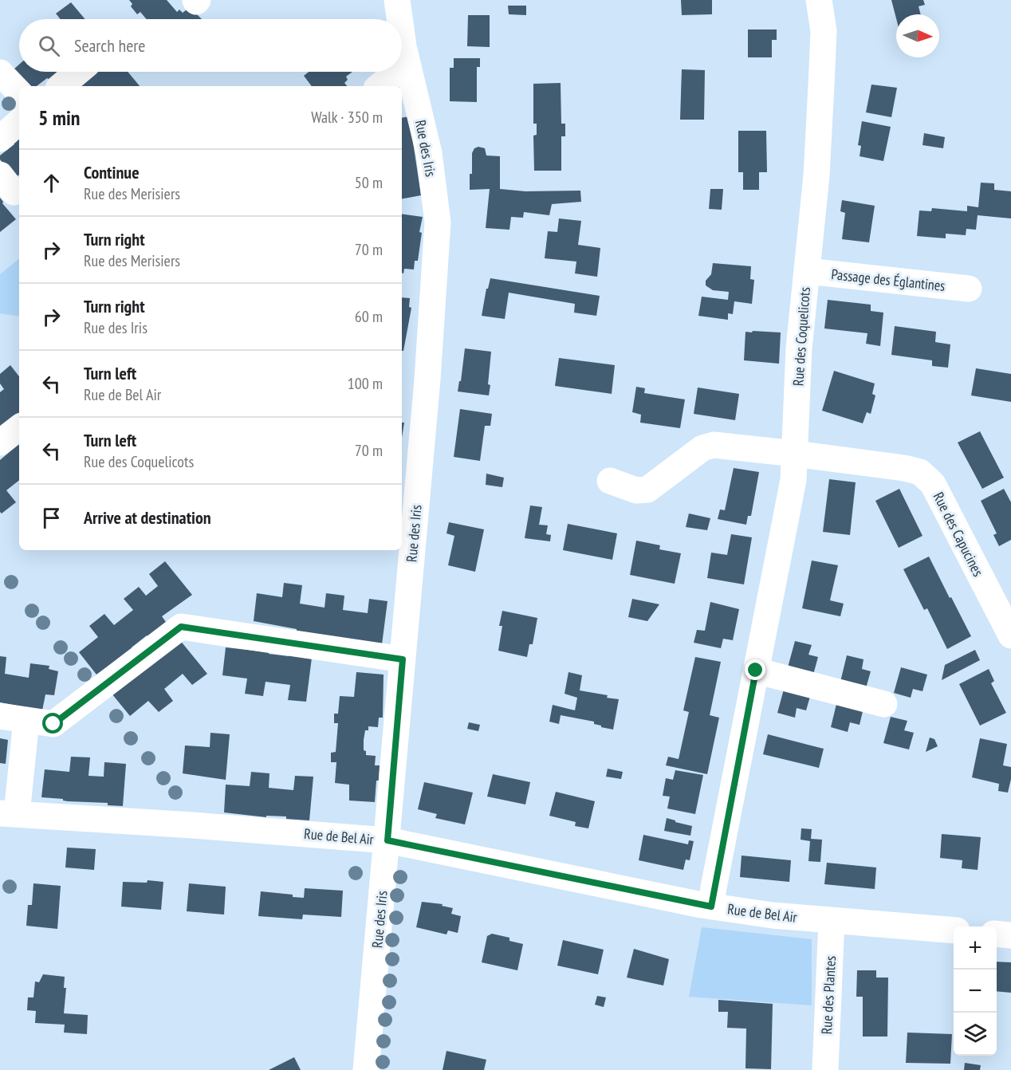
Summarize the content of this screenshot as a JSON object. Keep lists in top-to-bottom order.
{
  "streets": {
    "street": [
      "Rue des Iris",
      "Passage des Églantines",
      "Rue des Coquelicots",
      "Rue des Capucines",
      "Rue de Bel Air",
      "Rue des Plantes"
    ]
  },
  "crossings": [
    ["Rue des Iris", "Rue de Bel Air"],
    ["Passage des Églantines", "Rue des Coquelicots"],
    ["Rue des Coquelicots", "Rue des Capucines"],
    ["Rue des Coquelicots", "Rue de Bel Air"],
    ["Rue de Bel Air", "Rue des Plantes"]
  ],
  "north": "right",
  "page": {
    "search": "Search here",
    "heading": ["5 min", "Walk · 350 m"],
    "list": [
      ["Continue", "Rue des Merisiers", "50 m"],
      ["Turn right", "Rue des Merisiers", "70 m"],
      ["Turn right", "Rue des Iris", "60 m"],
      ["Turn left", "Rue de Bel Air", "100 m"],
      ["Turn left", "Rue des Coquelicots", "70 m"],
      "Arrive at destination"
    ],
    "map_buttons": ["+", "−"]
  }
}
